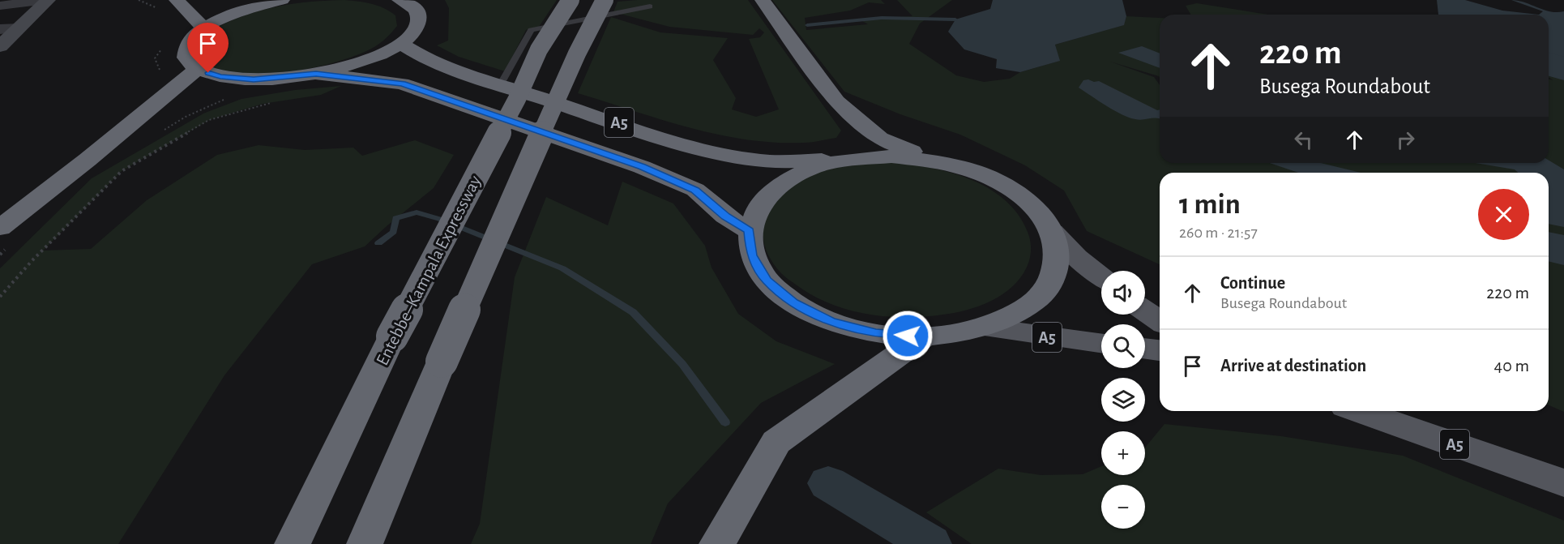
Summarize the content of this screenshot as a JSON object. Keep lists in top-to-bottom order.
{
  "streets": {
    "highway": ["A5", "Entebbe–Kampala Expressway"]
  },
  "page": {
    "turn": ["220 m", "Busega Roundabout"],
    "heading": ["1 min", "260 m · 21:57"],
    "list": [
      {
        "name": "Continue",
        "note": "Busega Roundabout",
        "value": "220 m"
      },
      {
        "name": "Arrive at destination",
        "value": "40 m"
      }
    ],
    "map_buttons": ["+", "−"]
  }
}
